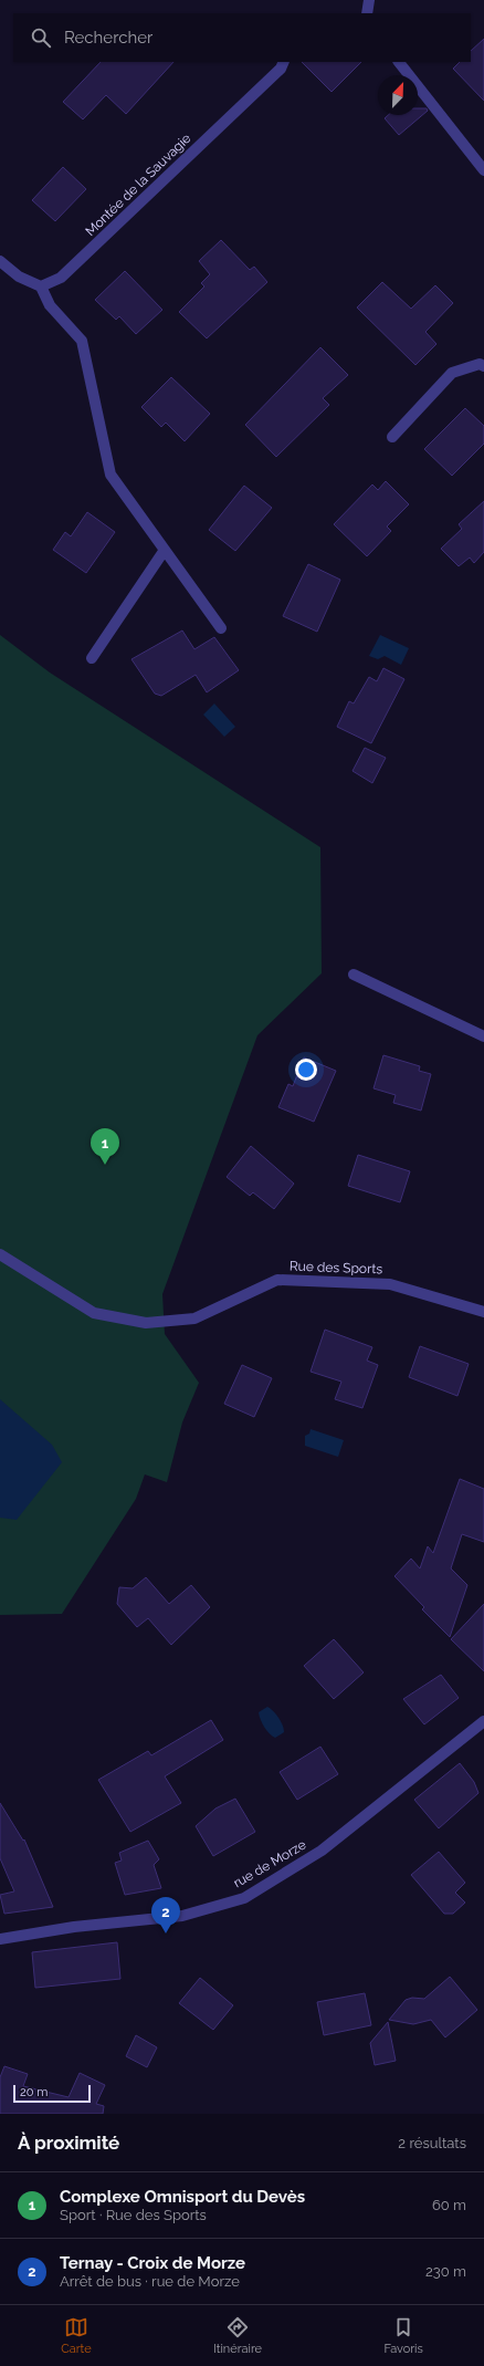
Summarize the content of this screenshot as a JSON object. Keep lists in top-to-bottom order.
{
  "streets": {
    "street": ["Montée de la Sauvagie", "Rue des Sports", "rue de Morze"]
  },
  "scale_bar": "20 m",
  "north": "top right",
  "page": {
    "search": "Rechercher",
    "pins": ["1", "2"],
    "scale": "20 m",
    "heading": ["À proximité", "2 résultats"],
    "list": [
      {
        "mark": "1",
        "name": "Complexe Omnisport du Devès",
        "note": "Sport · Rue des Sports",
        "value": "60 m"
      },
      {
        "mark": "2",
        "name": "Ternay - Croix de Morze",
        "note": "Arrêt de bus · rue de Morze",
        "value": "230 m"
      }
    ],
    "nav": ["Carte", "Itinéraire", "Favoris"]
  }
}
